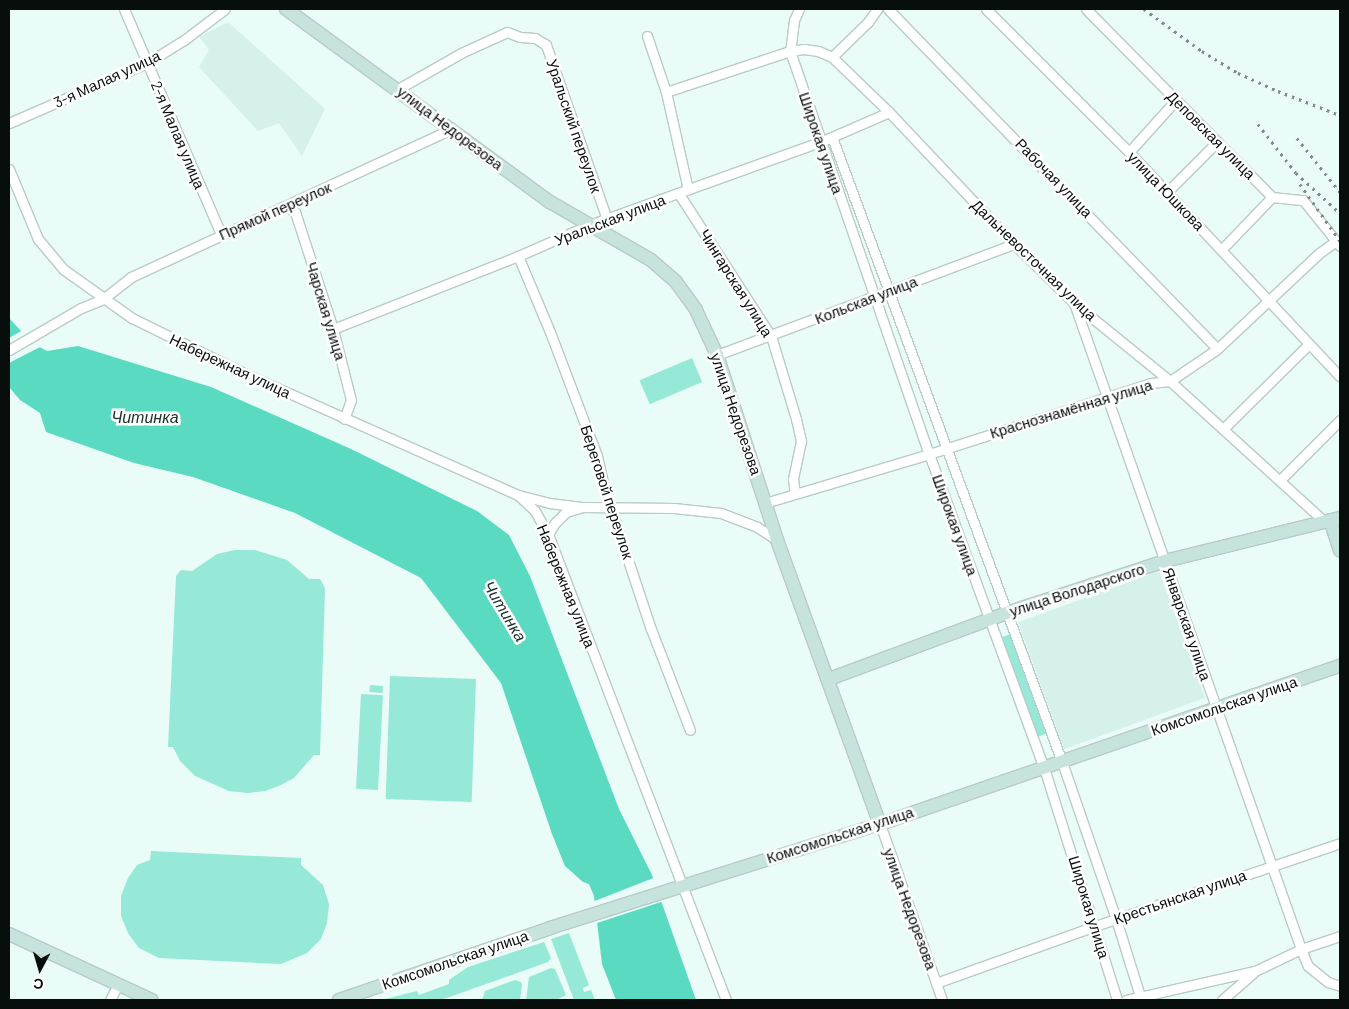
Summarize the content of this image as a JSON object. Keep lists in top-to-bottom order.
{
  "streets": {
    "main road": ["улица Недорезова", "улица Володарского", "Комсомольская улица"],
    "street": [
      "3-я Малая улица",
      "Уральский переулок",
      "2-я Малая улица",
      "Деповская улица",
      "Широкая улица",
      "Рабочая улица",
      "улица Юшкова",
      "Прямой переулок",
      "Уральская улица",
      "Дальневосточная улица",
      "Чингарская улица",
      "Кольская улица",
      "Чарская улица",
      "Набережная улица",
      "Краснознамённая улица",
      "Береговой переулок",
      "Январская улица",
      "Крестьянская улица"
    ]
  },
  "crossings": [
    ["3-я Малая улица", "2-я Малая улица"],
    ["Уральский переулок", "улица Недорезова"],
    ["Уральский переулок", "Уральская улица"],
    ["улица Недорезова", "Прямой переулок"],
    ["улица Недорезова", "Уральская улица"],
    ["улица Недорезова", "Кольская улица"],
    ["улица Недорезова", "Краснознамённая улица"],
    ["улица Недорезова", "улица Володарского"],
    ["улица Недорезова", "Комсомольская улица"],
    ["улица Недорезова", "Крестьянская улица"],
    ["2-я Малая улица", "Прямой переулок"],
    ["Широкая улица", "Уральская улица"],
    ["Широкая улица", "Дальневосточная улица"],
    ["Широкая улица", "Кольская улица"],
    ["Широкая улица", "Краснознамённая улица"],
    ["Широкая улица", "улица Володарского"],
    ["Широкая улица", "Комсомольская улица"],
    ["Широкая улица", "Крестьянская улица"],
    ["Рабочая улица", "Краснознамённая улица"],
    ["улица Юшкова", "Краснознамённая улица"],
    ["Прямой переулок", "Чарская улица"],
    ["Прямой переулок", "Набережная улица"],
    ["Уральская улица", "Дальневосточная улица"],
    ["Уральская улица", "Чингарская улица"],
    ["Уральская улица", "Чарская улица"],
    ["Уральская улица", "Береговой переулок"],
    ["Дальневосточная улица", "Кольская улица"],
    ["Дальневосточная улица", "Краснознамённая улица"],
    ["Дальневосточная улица", "улица Володарского"],
    ["Дальневосточная улица", "Январская улица"],
    ["Чингарская улица", "Кольская улица"],
    ["Чингарская улица", "Краснознамённая улица"],
    ["Чарская улица", "Набережная улица"],
    ["Набережная улица", "Комсомольская улица"],
    ["Краснознамённая улица", "Январская улица"],
    ["улица Володарского", "Январская улица"],
    ["Январская улица", "Комсомольская улица"],
    ["Январская улица", "Крестьянская улица"]
  ],
  "water": ["Читинка"],
  "north": "bottom"
}
